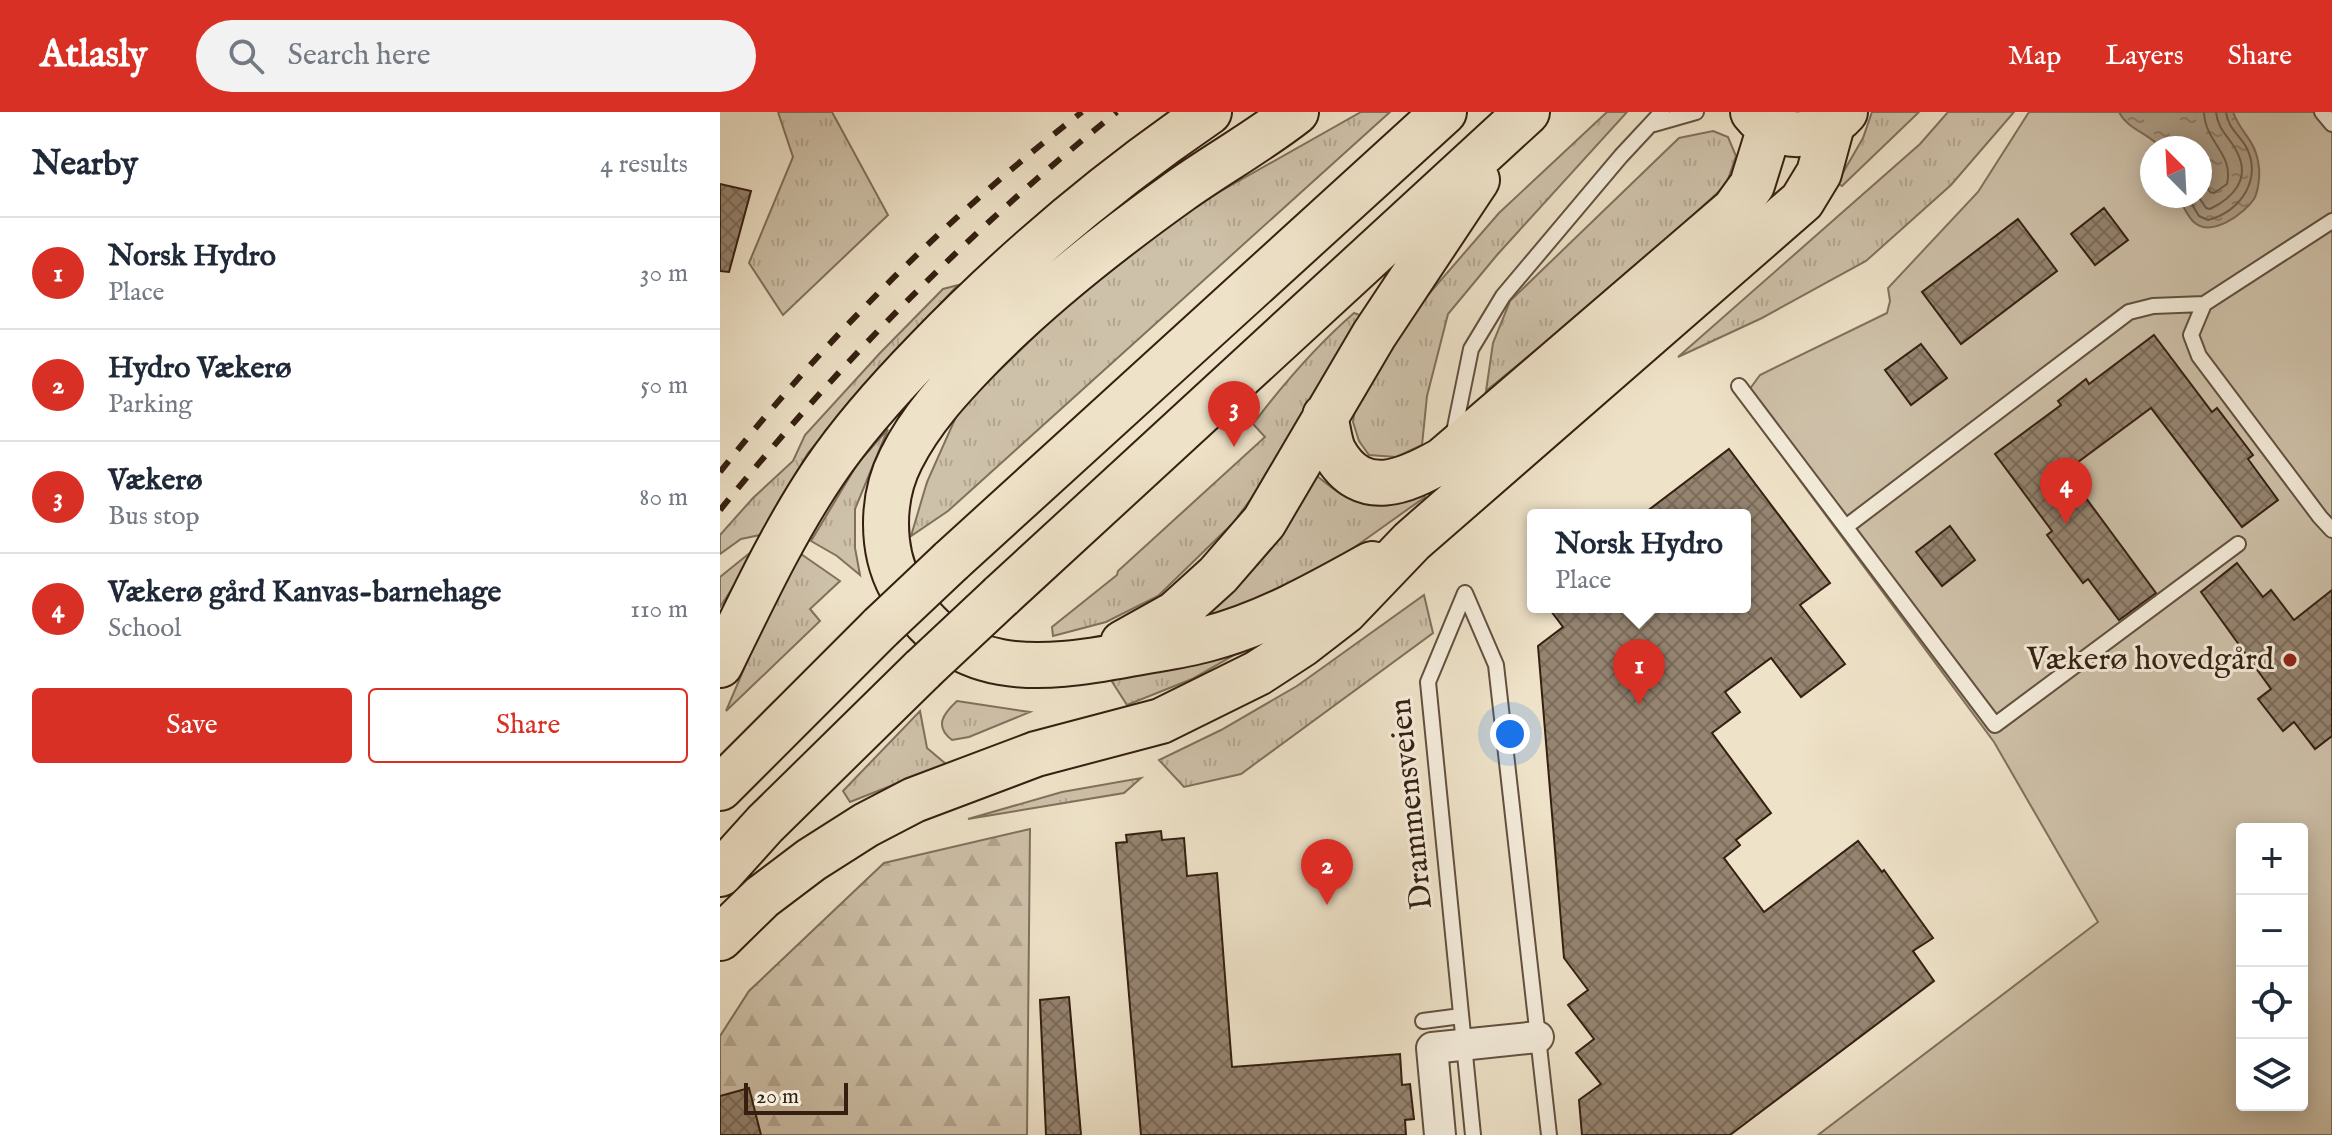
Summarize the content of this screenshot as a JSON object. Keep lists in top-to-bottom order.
{
  "streets": {
    "lane": ["Drammensveien"]
  },
  "places": ["Vækerø hovedgård"],
  "scale_bar": "20 m",
  "north": "top left",
  "page": {
    "header": "Atlasly",
    "search": "Search here",
    "nav": ["Map", "Layers", "Share"],
    "heading": ["Nearby", "4 results"],
    "list": [
      {
        "mark": "1",
        "name": "Norsk Hydro",
        "note": "Place",
        "value": "30 m"
      },
      {
        "mark": "2",
        "name": "Hydro Vækerø",
        "note": "Parking",
        "value": "50 m"
      },
      {
        "mark": "3",
        "name": "Vækerø",
        "note": "Bus stop",
        "value": "80 m"
      },
      {
        "mark": "4",
        "name": "Vækerø gård Kanvas-barnehage",
        "note": "School",
        "value": "110 m"
      }
    ],
    "pins": [
      "3",
      "4",
      "1",
      "2"
    ],
    "popup": ["Norsk Hydro", "Place"],
    "buttons": ["Save", "Share"],
    "map_buttons": ["+", "−"],
    "scale": "20 m"
  }
}
